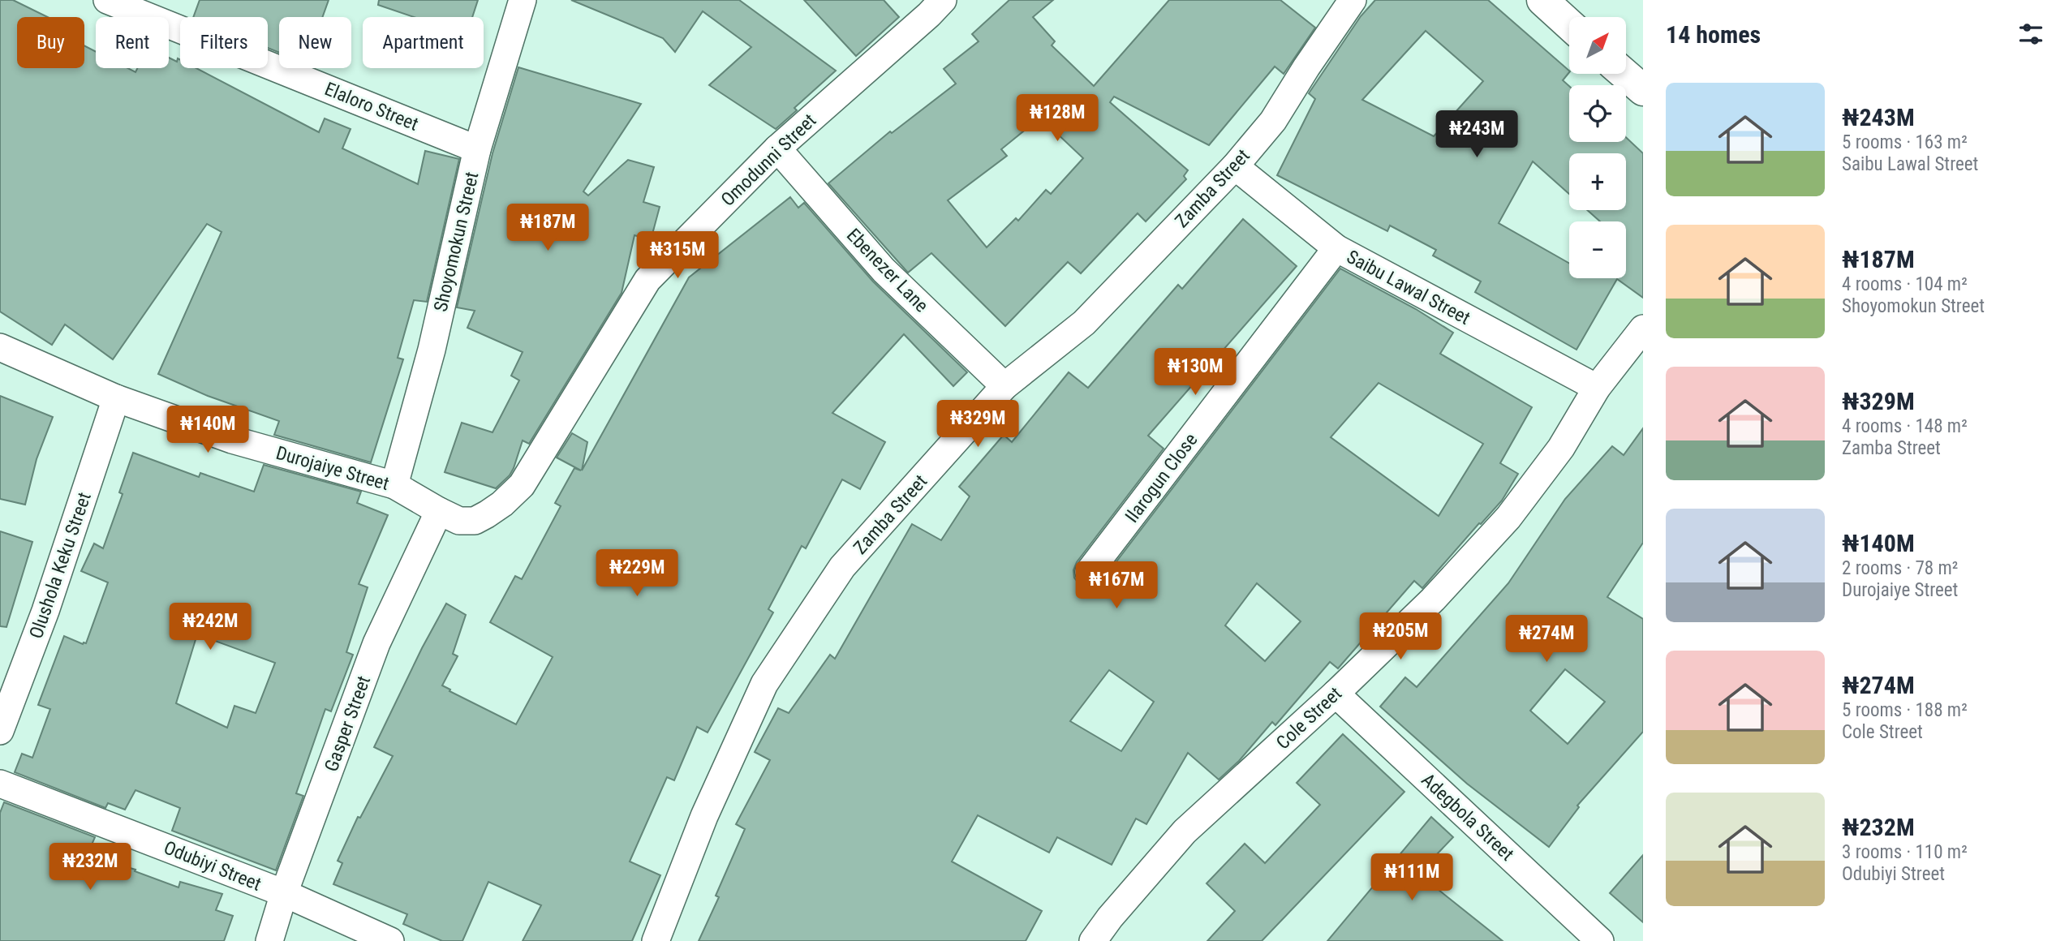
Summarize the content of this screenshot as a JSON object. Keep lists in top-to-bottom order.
{
  "streets": {
    "street": [
      "Elaloro Street",
      "Omodunni Street",
      "Zamba Street",
      "Shoyomokun Street",
      "Ebenezer Lane",
      "Saibu Lawal Street",
      "Durojaiye Street",
      "Ilarogun Close",
      "Olushola Keku Street",
      "Cole Street",
      "Gasper Street",
      "Adegbola Street",
      "Odubiyi Street"
    ]
  },
  "crossings": [
    ["Elaloro Street", "Shoyomokun Street"],
    ["Omodunni Street", "Ebenezer Lane"],
    ["Omodunni Street", "Durojaiye Street"],
    ["Omodunni Street", "Gasper Street"],
    ["Zamba Street", "Ebenezer Lane"],
    ["Zamba Street", "Saibu Lawal Street"],
    ["Shoyomokun Street", "Durojaiye Street"],
    ["Saibu Lawal Street", "Ilarogun Close"],
    ["Saibu Lawal Street", "Cole Street"],
    ["Durojaiye Street", "Olushola Keku Street"],
    ["Durojaiye Street", "Gasper Street"],
    ["Cole Street", "Adegbola Street"],
    ["Gasper Street", "Odubiyi Street"]
  ],
  "north": "top right",
  "page": {
    "heading": "14 homes",
    "map_buttons": ["+", "−"],
    "chip": [
      "Buy",
      "Rent",
      "Filters",
      "New",
      "Apartment"
    ],
    "list": [
      {
        "name": "₦243M",
        "note": "5 rooms · 163 m² · Saibu Lawal Street"
      },
      {
        "name": "₦187M",
        "note": "4 rooms · 104 m² · Shoyomokun Street"
      },
      {
        "name": "₦329M",
        "note": "4 rooms · 148 m² · Zamba Street"
      },
      {
        "name": "₦140M",
        "note": "2 rooms · 78 m² · Durojaiye Street"
      },
      {
        "name": "₦274M",
        "note": "5 rooms · 188 m² · Cole Street"
      },
      {
        "name": "₦232M",
        "note": "3 rooms · 110 m² · Odubiyi Street"
      }
    ],
    "price": [
      "₦128M",
      "₦243M",
      "₦187M",
      "₦315M",
      "₦130M",
      "₦329M",
      "₦140M",
      "₦229M",
      "₦167M",
      "₦242M",
      "₦205M",
      "₦274M",
      "₦232M",
      "₦111M"
    ]
  }
}
